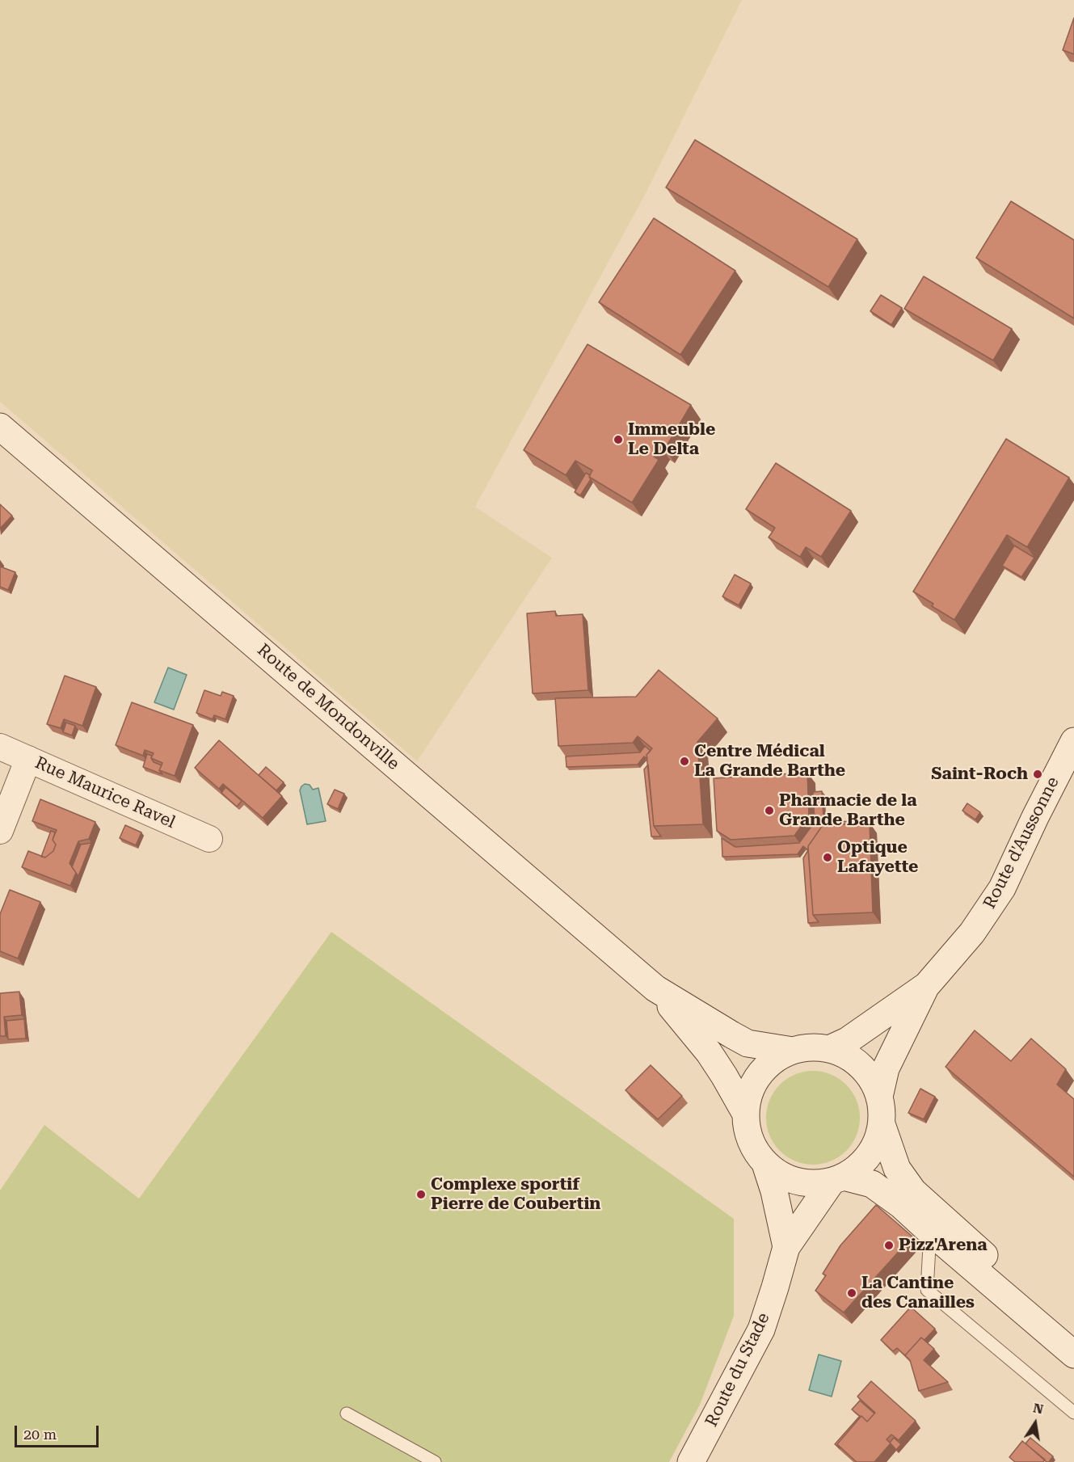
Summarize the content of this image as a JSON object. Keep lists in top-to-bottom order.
{
  "streets": {
    "main road": ["Route de Mondonville", "Route d'Aussonne", "Route du Stade"],
    "street": ["Rue Maurice Ravel"]
  },
  "crossings": [
    ["Route de Mondonville", "Route d'Aussonne"],
    ["Route de Mondonville", "Route du Stade"],
    ["Route d'Aussonne", "Route du Stade"]
  ],
  "places": [
    "Immeuble Le Delta",
    "Centre Médical La Grande Barthe",
    "Saint-Roch",
    "Pharmacie de la Grande Barthe",
    "Optique Lafayette",
    "Complexe sportif Pierre de Coubertin",
    "Pizz'Arena",
    "La Cantine des Canailles"
  ],
  "scale_bar": "20 m",
  "north": "top"
}
